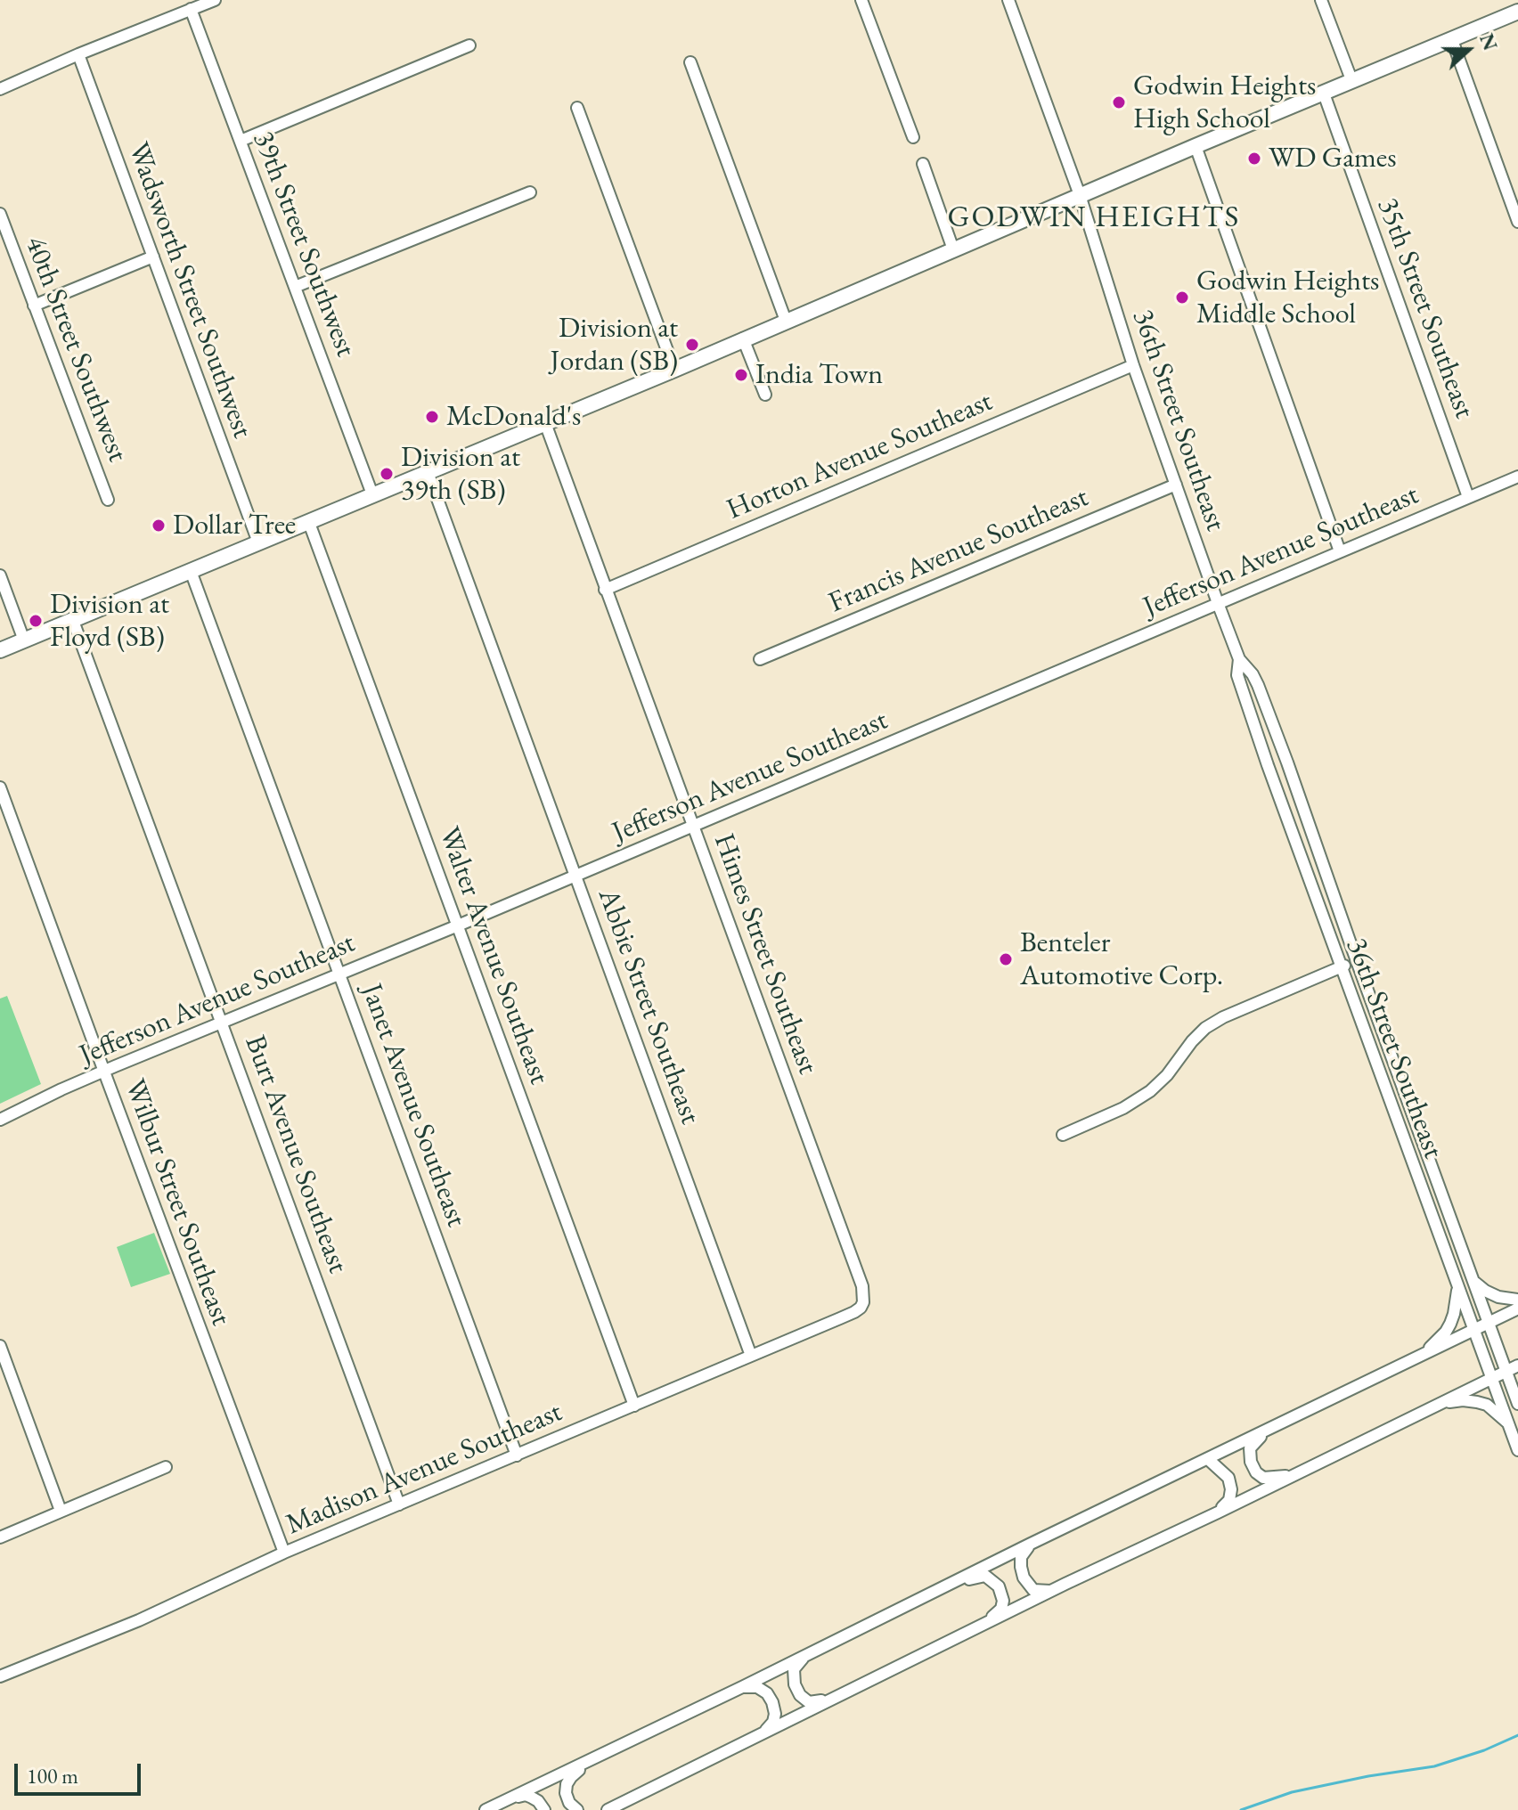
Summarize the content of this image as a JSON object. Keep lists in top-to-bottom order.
{
  "streets": {
    "street": [
      "39th Street Southwest",
      "Wadsworth Street Southwest",
      "35th Street Southeast",
      "40th Street Southwest",
      "36th Street Southeast",
      "Horton Avenue Southeast",
      "Francis Avenue Southeast",
      "Jefferson Avenue Southeast",
      "Himes Street Southeast",
      "Walter Avenue Southeast",
      "Abbie Street Southeast",
      "Janet Avenue Southeast",
      "Burt Avenue Southeast",
      "Wilbur Street Southeast",
      "Madison Avenue Southeast"
    ]
  },
  "crossings": [
    ["35th Street Southeast", "Jefferson Avenue Southeast"],
    ["36th Street Southeast", "Horton Avenue Southeast"],
    ["36th Street Southeast", "Francis Avenue Southeast"],
    ["36th Street Southeast", "Jefferson Avenue Southeast"],
    ["Horton Avenue Southeast", "Himes Street Southeast"],
    ["Jefferson Avenue Southeast", "Himes Street Southeast"],
    ["Jefferson Avenue Southeast", "Walter Avenue Southeast"],
    ["Jefferson Avenue Southeast", "Abbie Street Southeast"],
    ["Jefferson Avenue Southeast", "Janet Avenue Southeast"],
    ["Jefferson Avenue Southeast", "Burt Avenue Southeast"],
    ["Jefferson Avenue Southeast", "Wilbur Street Southeast"],
    ["Himes Street Southeast", "Madison Avenue Southeast"],
    ["Walter Avenue Southeast", "Madison Avenue Southeast"],
    ["Abbie Street Southeast", "Madison Avenue Southeast"],
    ["Janet Avenue Southeast", "Madison Avenue Southeast"],
    ["Burt Avenue Southeast", "Madison Avenue Southeast"],
    ["Wilbur Street Southeast", "Madison Avenue Southeast"]
  ],
  "districts": ["GODWIN HEIGHTS"],
  "places": [
    "Godwin Heights High School",
    "WD Games",
    "Godwin Heights Middle School",
    "Division at Jordan (SB)",
    "India Town",
    "McDonald's",
    "Division at 39th (SB)",
    "Dollar Tree",
    "Division at Floyd (SB)",
    "Benteler Automotive Corp."
  ],
  "scale_bar": "100 m",
  "north": "right"
}
